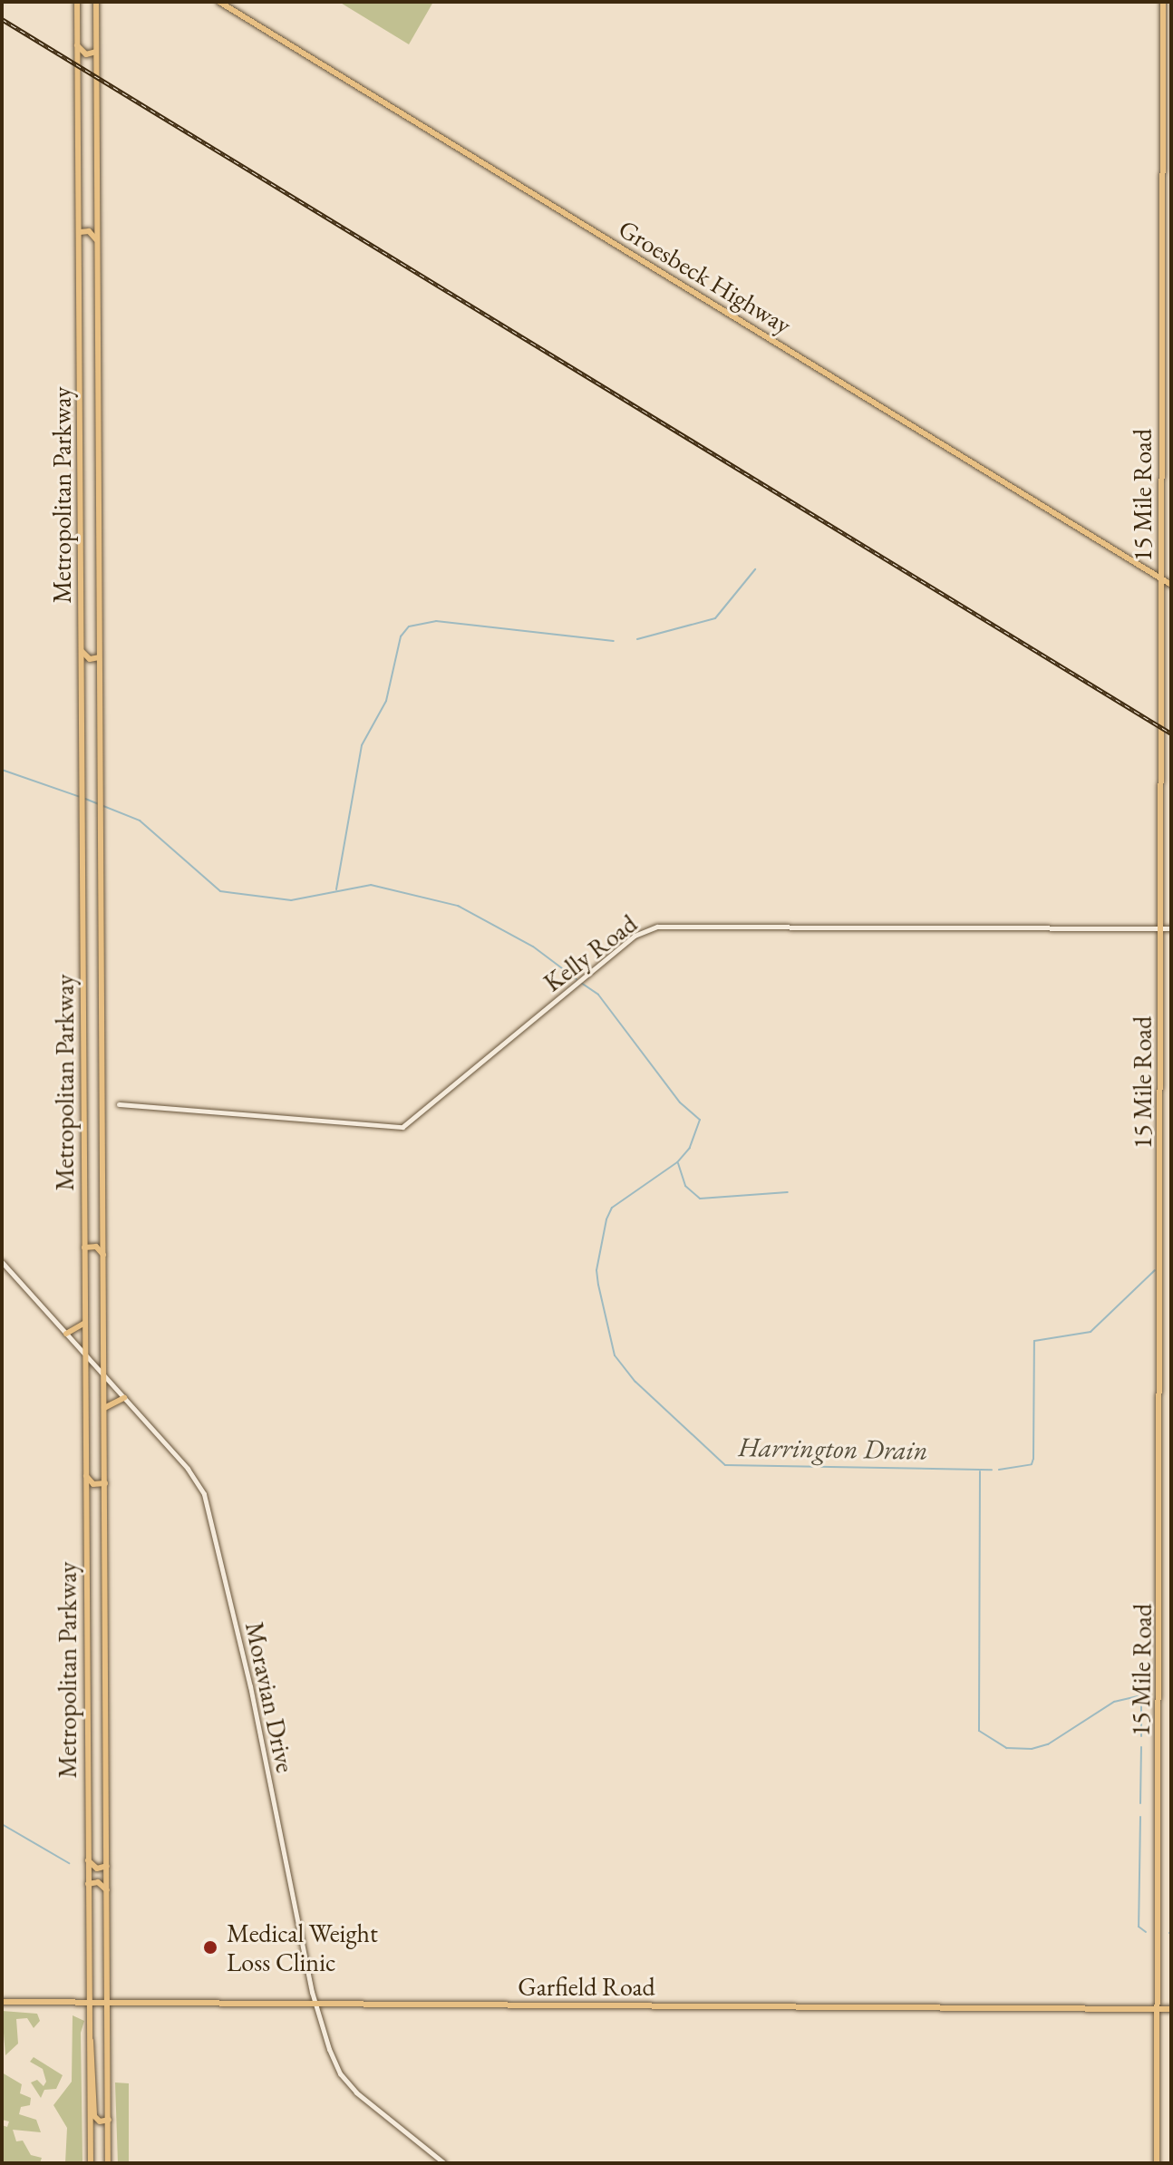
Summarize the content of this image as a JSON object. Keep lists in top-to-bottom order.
{
  "streets": {
    "main road": [
      "Groesbeck Highway",
      "Metropolitan Parkway",
      "15 Mile Road",
      "Garfield Road"
    ],
    "street": ["Kelly Road", "Moravian Drive"]
  },
  "crossings": [
    ["Groesbeck Highway", "15 Mile Road"],
    ["Metropolitan Parkway", "Moravian Drive"],
    ["Metropolitan Parkway", "Garfield Road"],
    ["15 Mile Road", "Kelly Road"],
    ["15 Mile Road", "Garfield Road"],
    ["Moravian Drive", "Garfield Road"]
  ],
  "water": ["Harrington Drain"],
  "places": ["Medical Weight Loss Clinic"]
}
